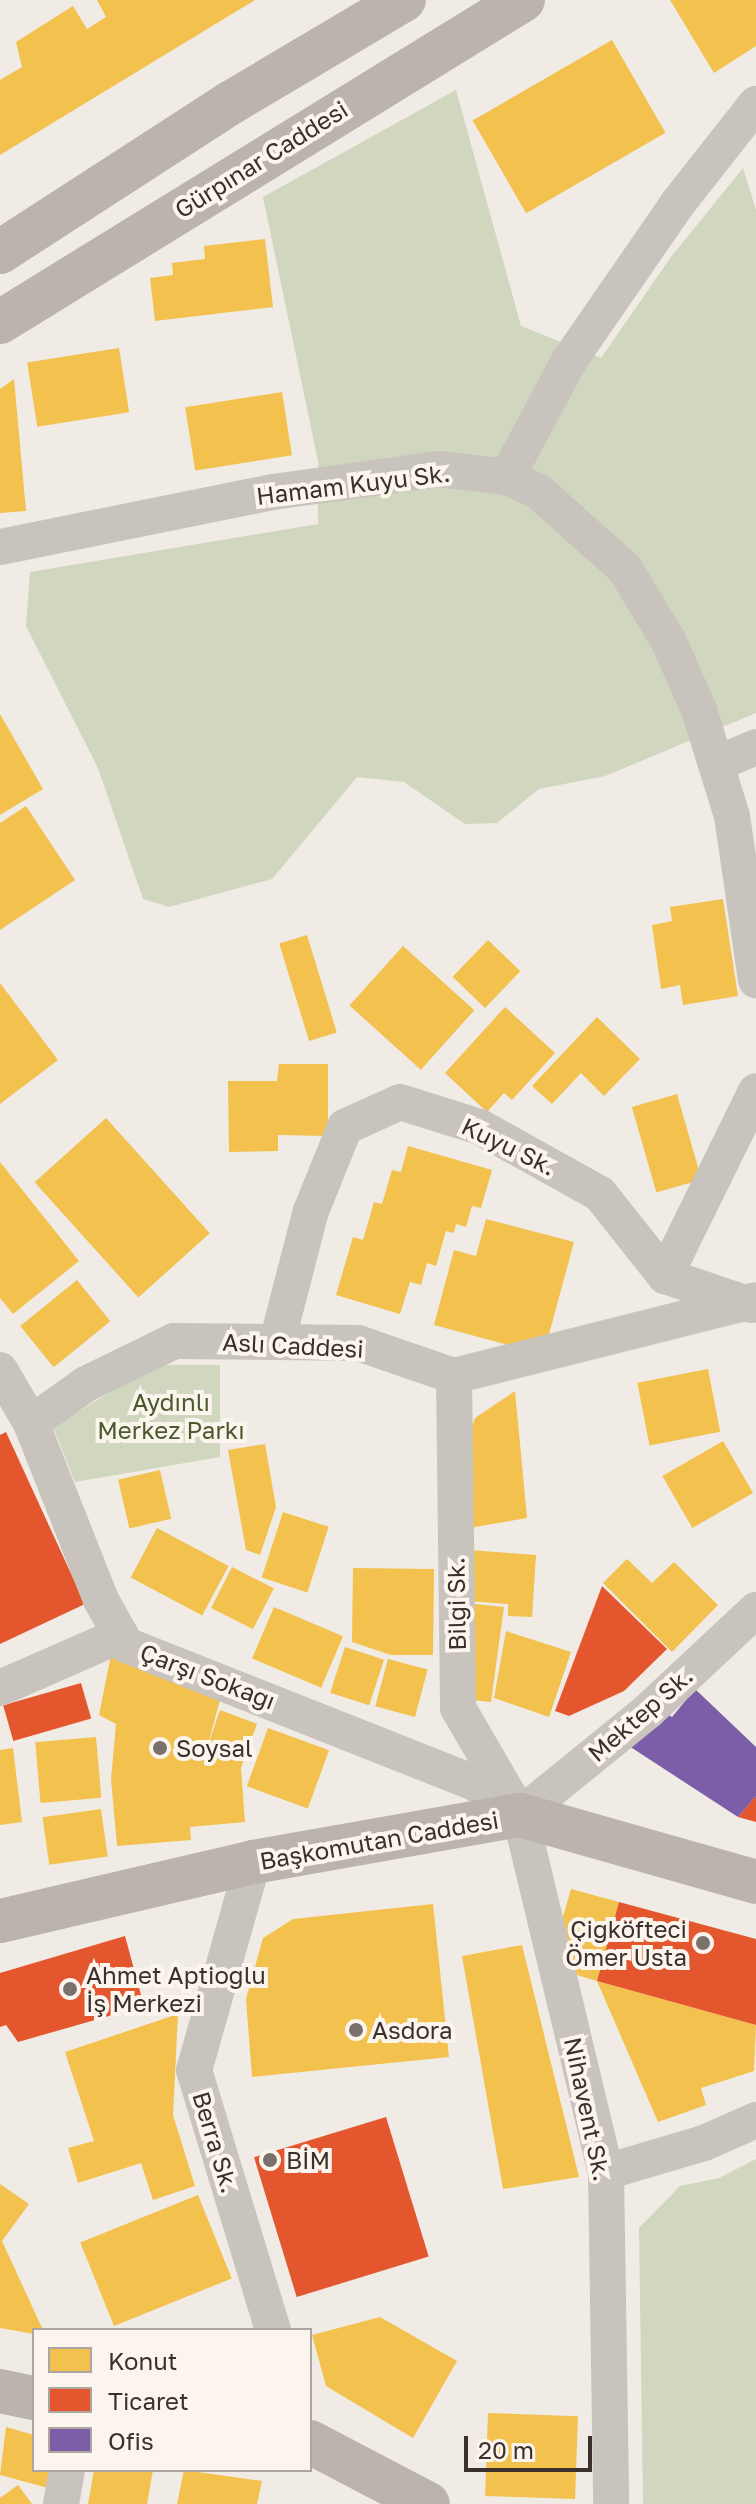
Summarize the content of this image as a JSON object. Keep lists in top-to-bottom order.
{
  "streets": {
    "main road": ["Gürpınar Caddesi", "Başkomutan Caddesi"],
    "street": [
      "Hamam Kuyu Sk.",
      "Kuyu Sk.",
      "Aslı Caddesi",
      "Bilgi Sk.",
      "Çarşı Sokağı",
      "Mektep Sk.",
      "Nihavent Sk.",
      "Berra Sk."
    ]
  },
  "crossings": [
    ["Kuyu Sk.", "Aslı Caddesi"],
    ["Aslı Caddesi", "Bilgi Sk."],
    ["Aslı Caddesi", "Çarşı Sokağı"],
    ["Bilgi Sk.", "Çarşı Sokağı"],
    ["Bilgi Sk.", "Mektep Sk."],
    ["Bilgi Sk.", "Başkomutan Caddesi"],
    ["Bilgi Sk.", "Nihavent Sk."],
    ["Çarşı Sokağı", "Mektep Sk."],
    ["Çarşı Sokağı", "Başkomutan Caddesi"],
    ["Çarşı Sokağı", "Nihavent Sk."],
    ["Mektep Sk.", "Başkomutan Caddesi"],
    ["Mektep Sk.", "Nihavent Sk."],
    ["Başkomutan Caddesi", "Nihavent Sk."],
    ["Başkomutan Caddesi", "Berra Sk."]
  ],
  "parks": ["Aydınlı Merkez Parkı"],
  "places": [
    "Soysal",
    "Çiğköfteci Ömer Usta",
    "Ahmet Aptioğlu İş Merkezi",
    "Asdora",
    "BİM"
  ],
  "legend": ["Konut", "Ticaret", "Ofis"],
  "scale_bar": "20 m"
}
